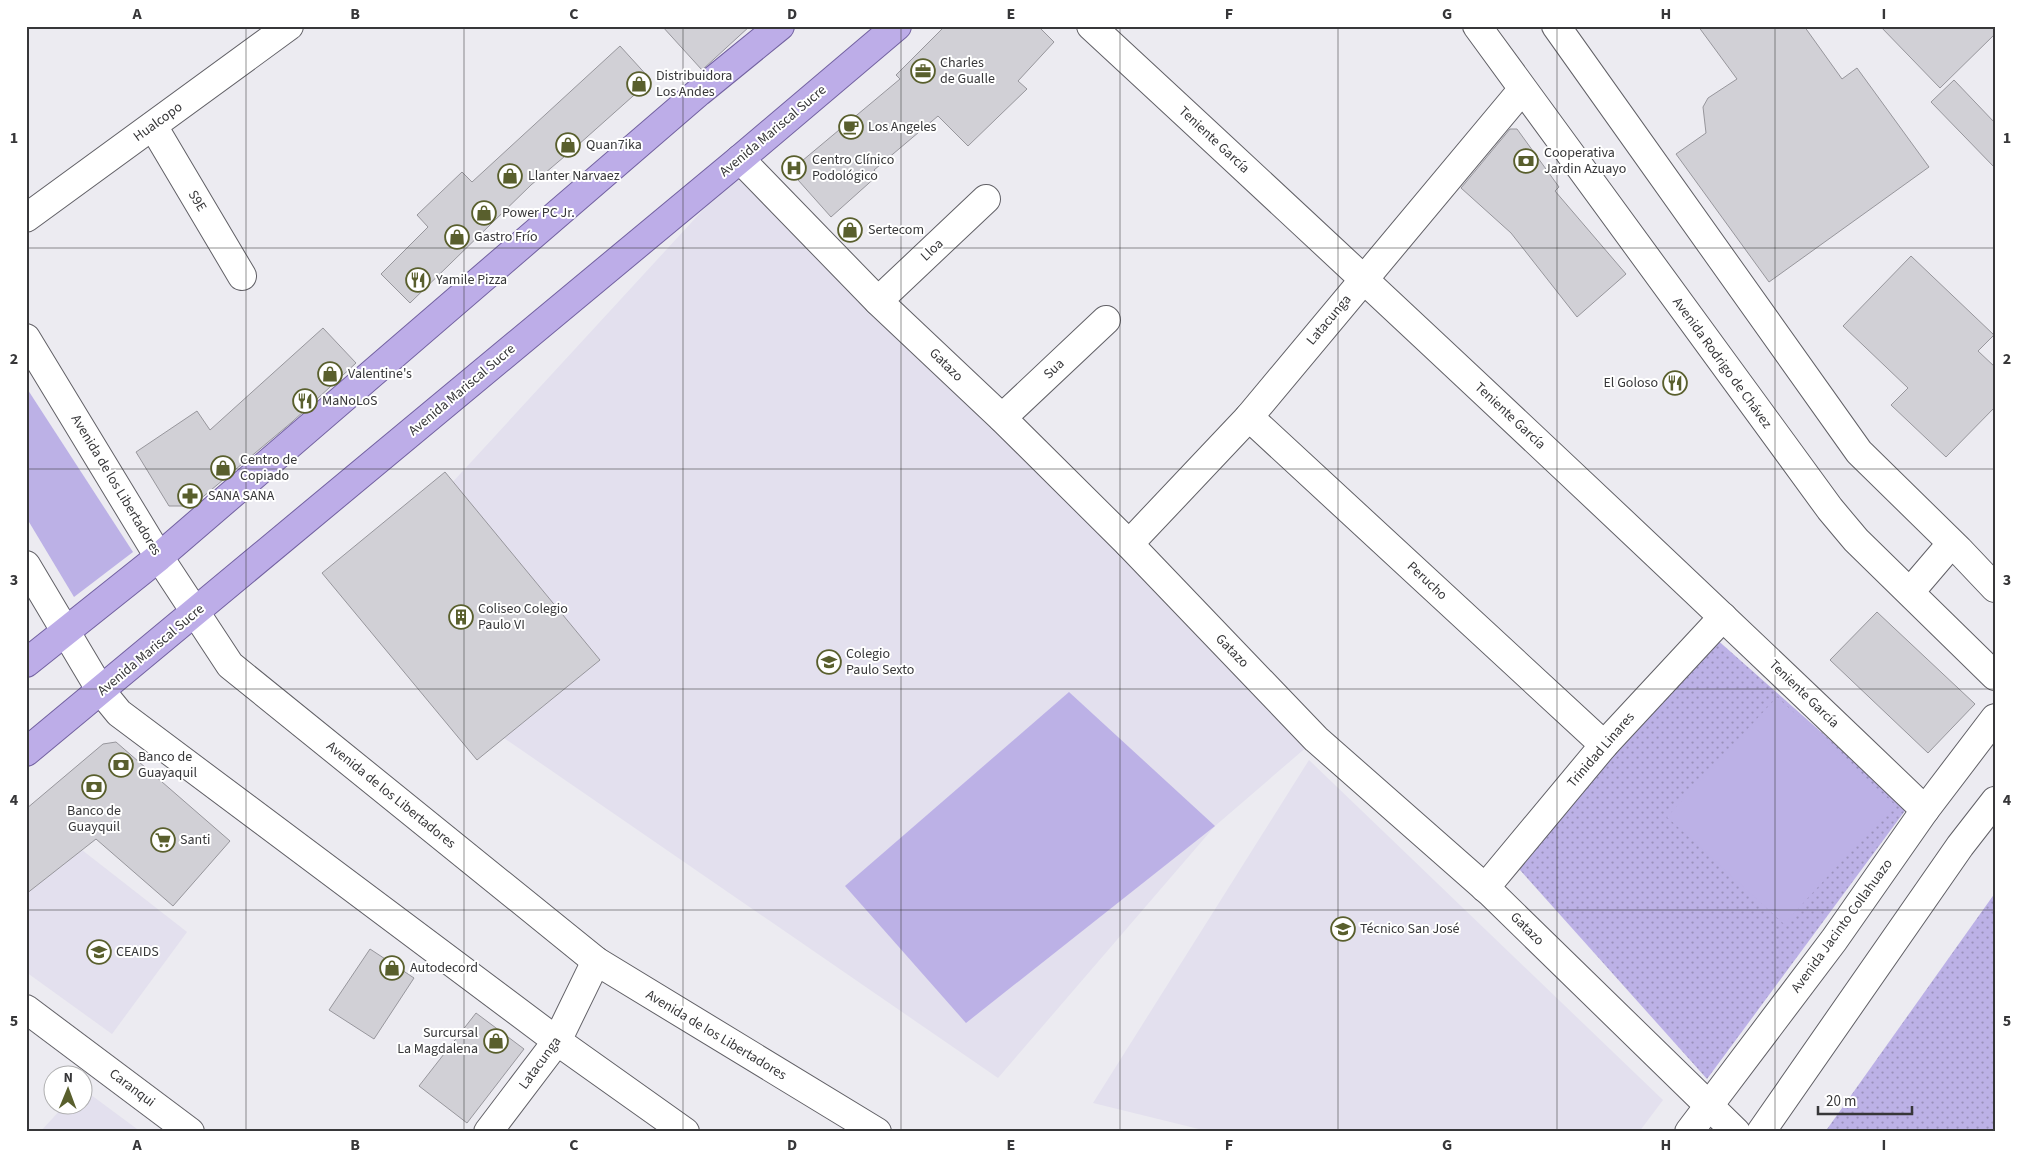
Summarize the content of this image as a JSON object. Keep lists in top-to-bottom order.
{
  "streets": {
    "main road": ["Avenida Mariscal Sucre"],
    "street": [
      "Hualcopo",
      "Teniente García",
      "S9E",
      "Lloa",
      "Latacunga",
      "Avenida Rodrigo de Chávez",
      "Gatazo",
      "Sua",
      "Avenida de los Libertadores",
      "Perucho",
      "Trinidad Linares",
      "Avenida Jacinto Collahuazo",
      "Caranqui"
    ]
  },
  "crossings": [
    ["Hualcopo", "S9E"],
    ["Avenida Mariscal Sucre", "Gatazo"],
    ["Avenida Mariscal Sucre", "Avenida de los Libertadores"],
    ["Teniente García", "Latacunga"],
    ["Teniente García", "Trinidad Linares"],
    ["Teniente García", "Avenida Jacinto Collahuazo"],
    ["Lloa", "Gatazo"],
    ["Latacunga", "Avenida Rodrigo de Chávez"],
    ["Latacunga", "Gatazo"],
    ["Latacunga", "Avenida de los Libertadores"],
    ["Latacunga", "Perucho"],
    ["Gatazo", "Sua"],
    ["Gatazo", "Trinidad Linares"],
    ["Gatazo", "Avenida Jacinto Collahuazo"],
    ["Perucho", "Trinidad Linares"]
  ],
  "places": {
    "office": ["Charles de Gualle"],
    "shop": [
      "Distribuidora Los Andes",
      "Quan7ika",
      "Llanter Narvaez",
      "Power PC Jr.",
      "Sertecom",
      "Gastro Frío",
      "Valentine's",
      "Centro de Copiado",
      "Autodecord",
      "Surcursal La Magdalena"
    ],
    "cafe": ["Los Angeles"],
    "bank": ["Cooperativa Jardin Azuayo", "Banco de Guayaquil", "Banco de Guayquil"],
    "hospital": ["Centro Clínico Podológico"],
    "restaurant": ["Yamile Pizza", "El Goloso", "MaNoLoS"],
    "pharmacy": ["SANA SANA"],
    "building": ["Coliseo Colegio Paulo VI"],
    "school or university": ["Colegio Paulo Sexto", "Técnico San José", "CEAIDS"],
    "supermarket": ["Santi"]
  },
  "scale_bar": "20 m",
  "north": "top",
  "grid": {
    "columns": [
      "A",
      "B",
      "C",
      "D",
      "E",
      "F",
      "G",
      "H",
      "I"
    ],
    "rows": [
      "1",
      "2",
      "3",
      "4",
      "5"
    ]
  }
}
